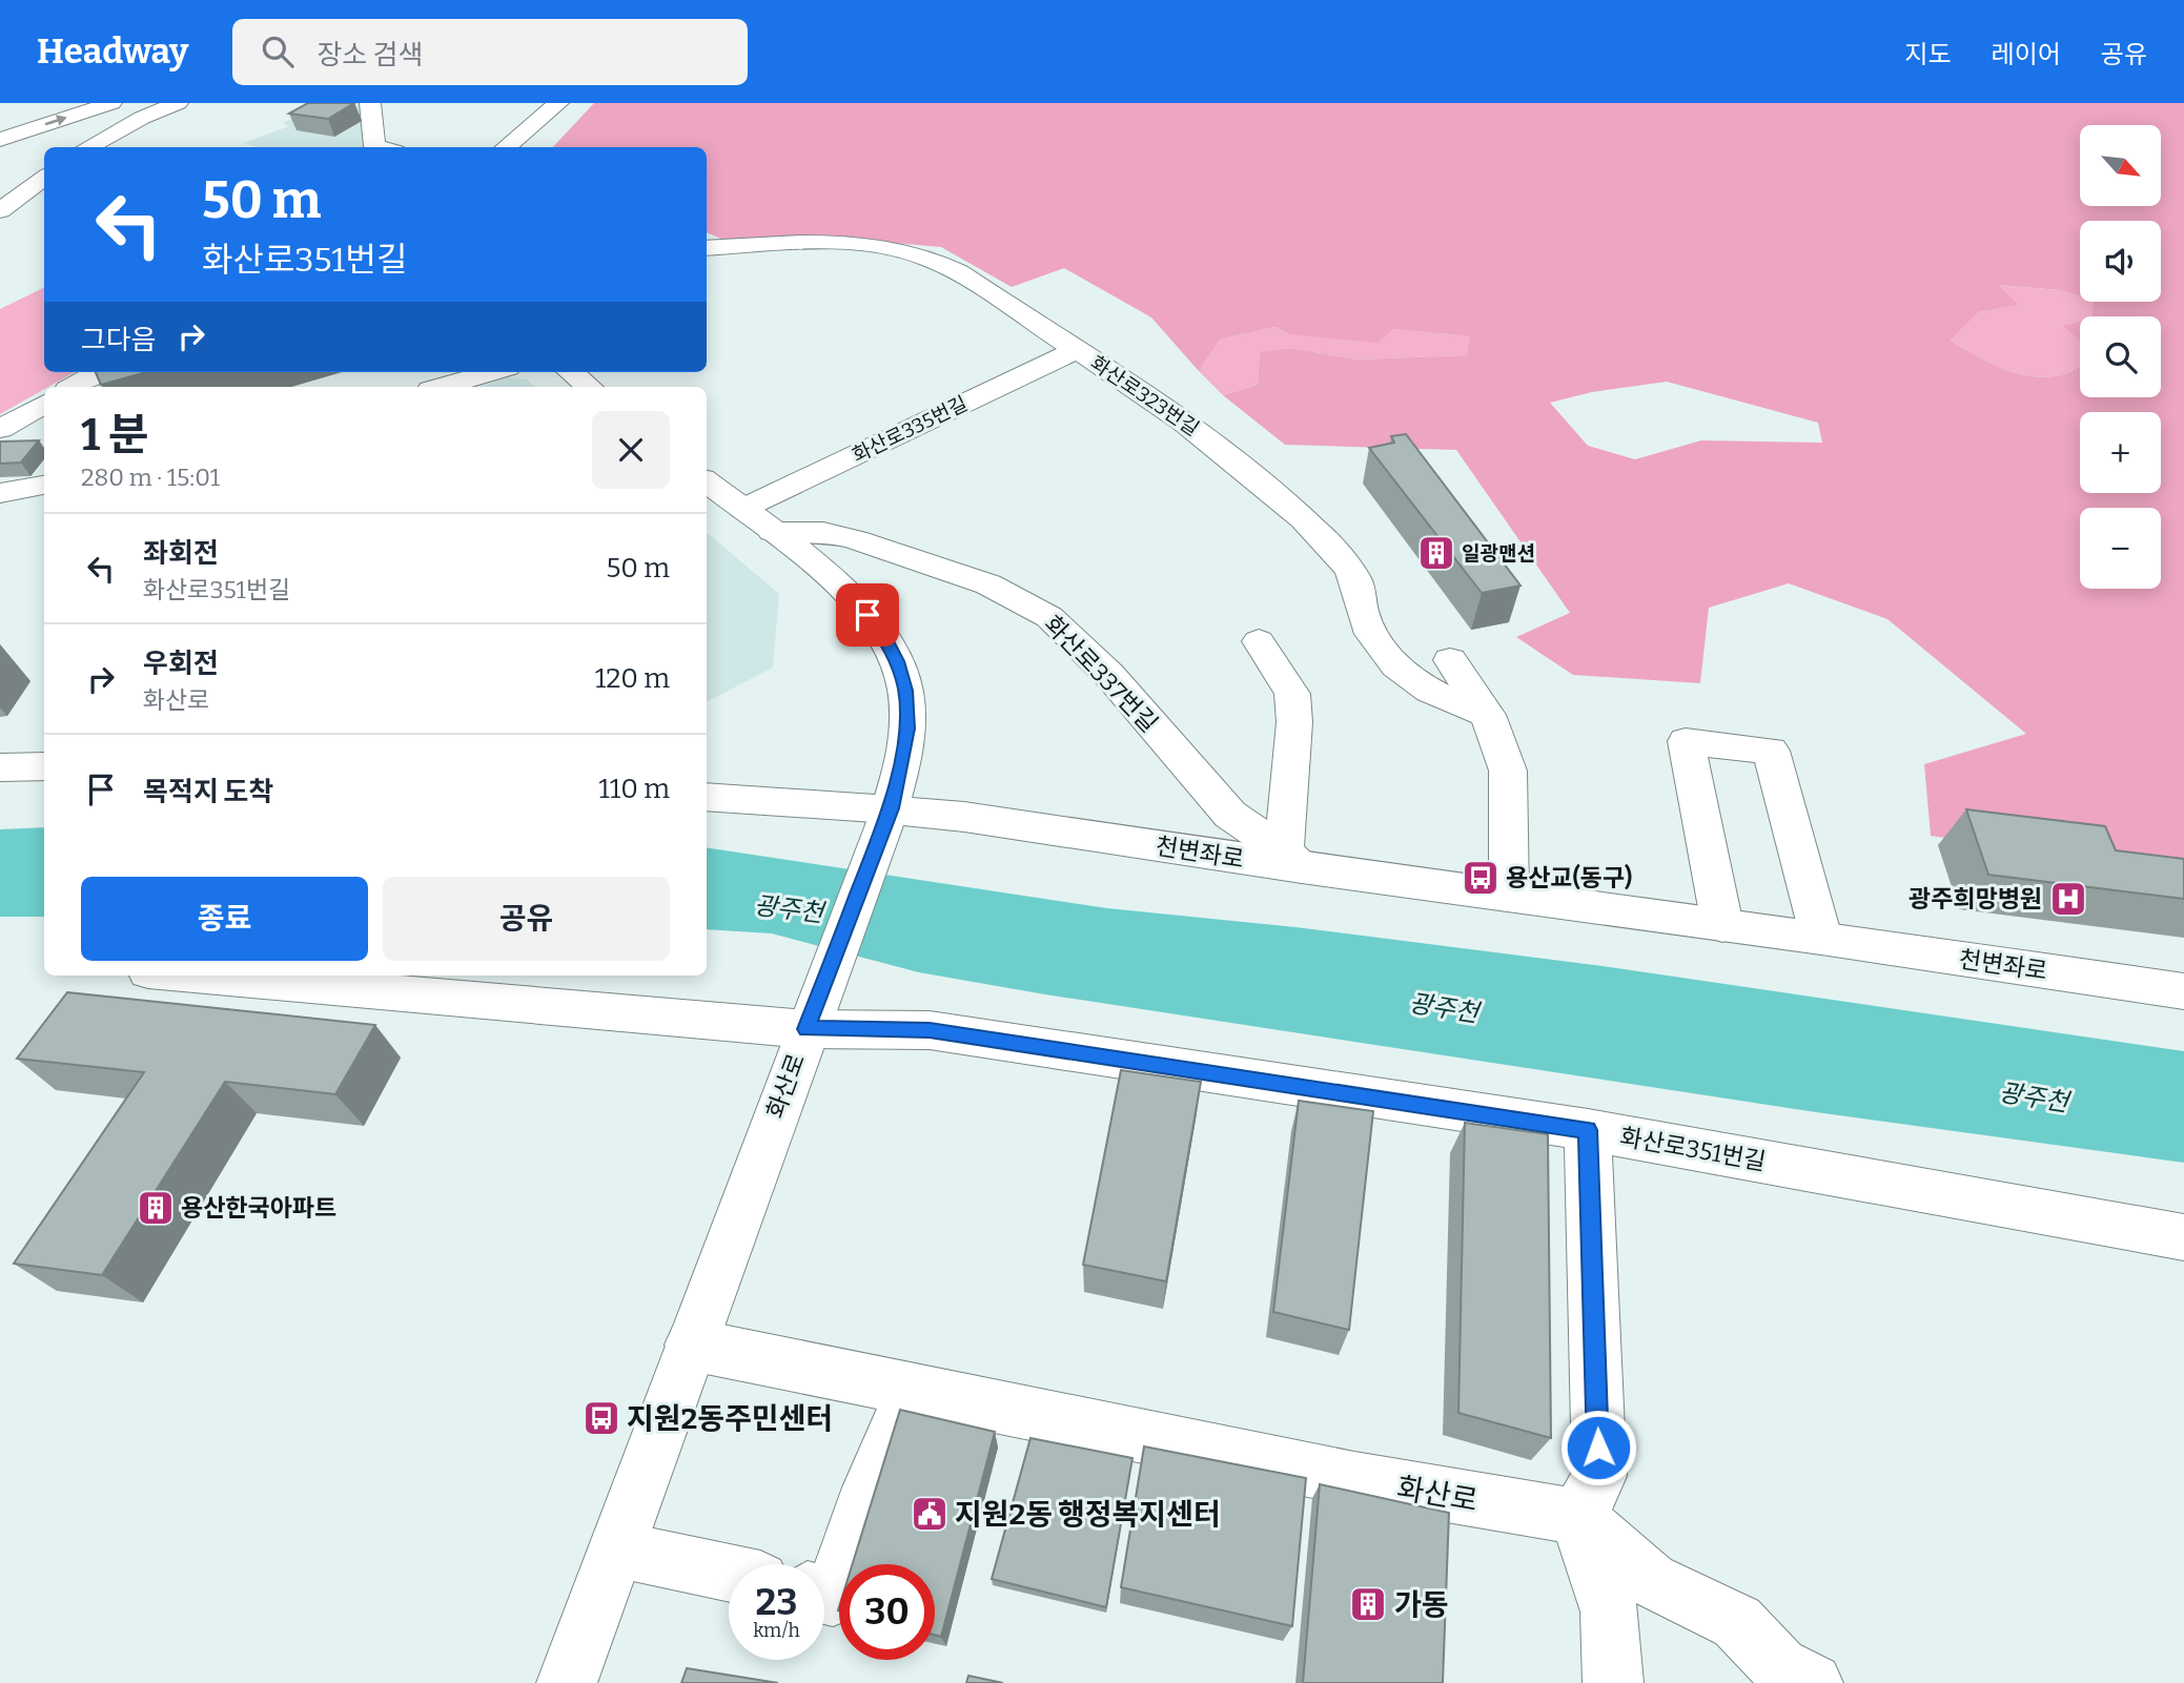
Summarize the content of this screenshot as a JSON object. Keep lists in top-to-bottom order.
{
  "streets": {
    "main road": [
      "화산로323번길",
      "화산로335번길",
      "화산로337번길",
      "천변좌로",
      "화산로",
      "화산로351번길"
    ]
  },
  "crossings": [
    ["화산로323번길", "화산로335번길"],
    ["화산로335번길", "화산로"],
    ["화산로337번길", "천변좌로"],
    ["화산로337번길", "화산로"],
    ["천변좌로", "화산로"],
    ["화산로", "화산로351번길"]
  ],
  "water": ["광주천"],
  "places": {
    "building": ["일광맨션", "용산한국아파트", "가동"],
    "bus stop": ["용산교(동구)", "지원2동주민센터"],
    "hospital": ["광주희망병원"],
    "public building": ["지원2동 행정복지센터"]
  },
  "north": "bottom right",
  "page": {
    "header": "Headway",
    "search": "장소 검색",
    "nav": ["지도", "레이어", "공유"],
    "map_buttons": ["+", "−"],
    "turn": ["50 m", "화산로351번길"],
    "then": "그다음",
    "heading": ["1 분", "280 m · 15:01"],
    "list": [
      {
        "name": "좌회전",
        "note": "화산로351번길",
        "value": "50 m"
      },
      {
        "name": "우회전",
        "note": "화산로",
        "value": "120 m"
      },
      {
        "name": "목적지 도착",
        "value": "110 m"
      }
    ],
    "buttons": ["종료", "공유"],
    "speed": "23 km/h",
    "limit": "30"
  }
}
